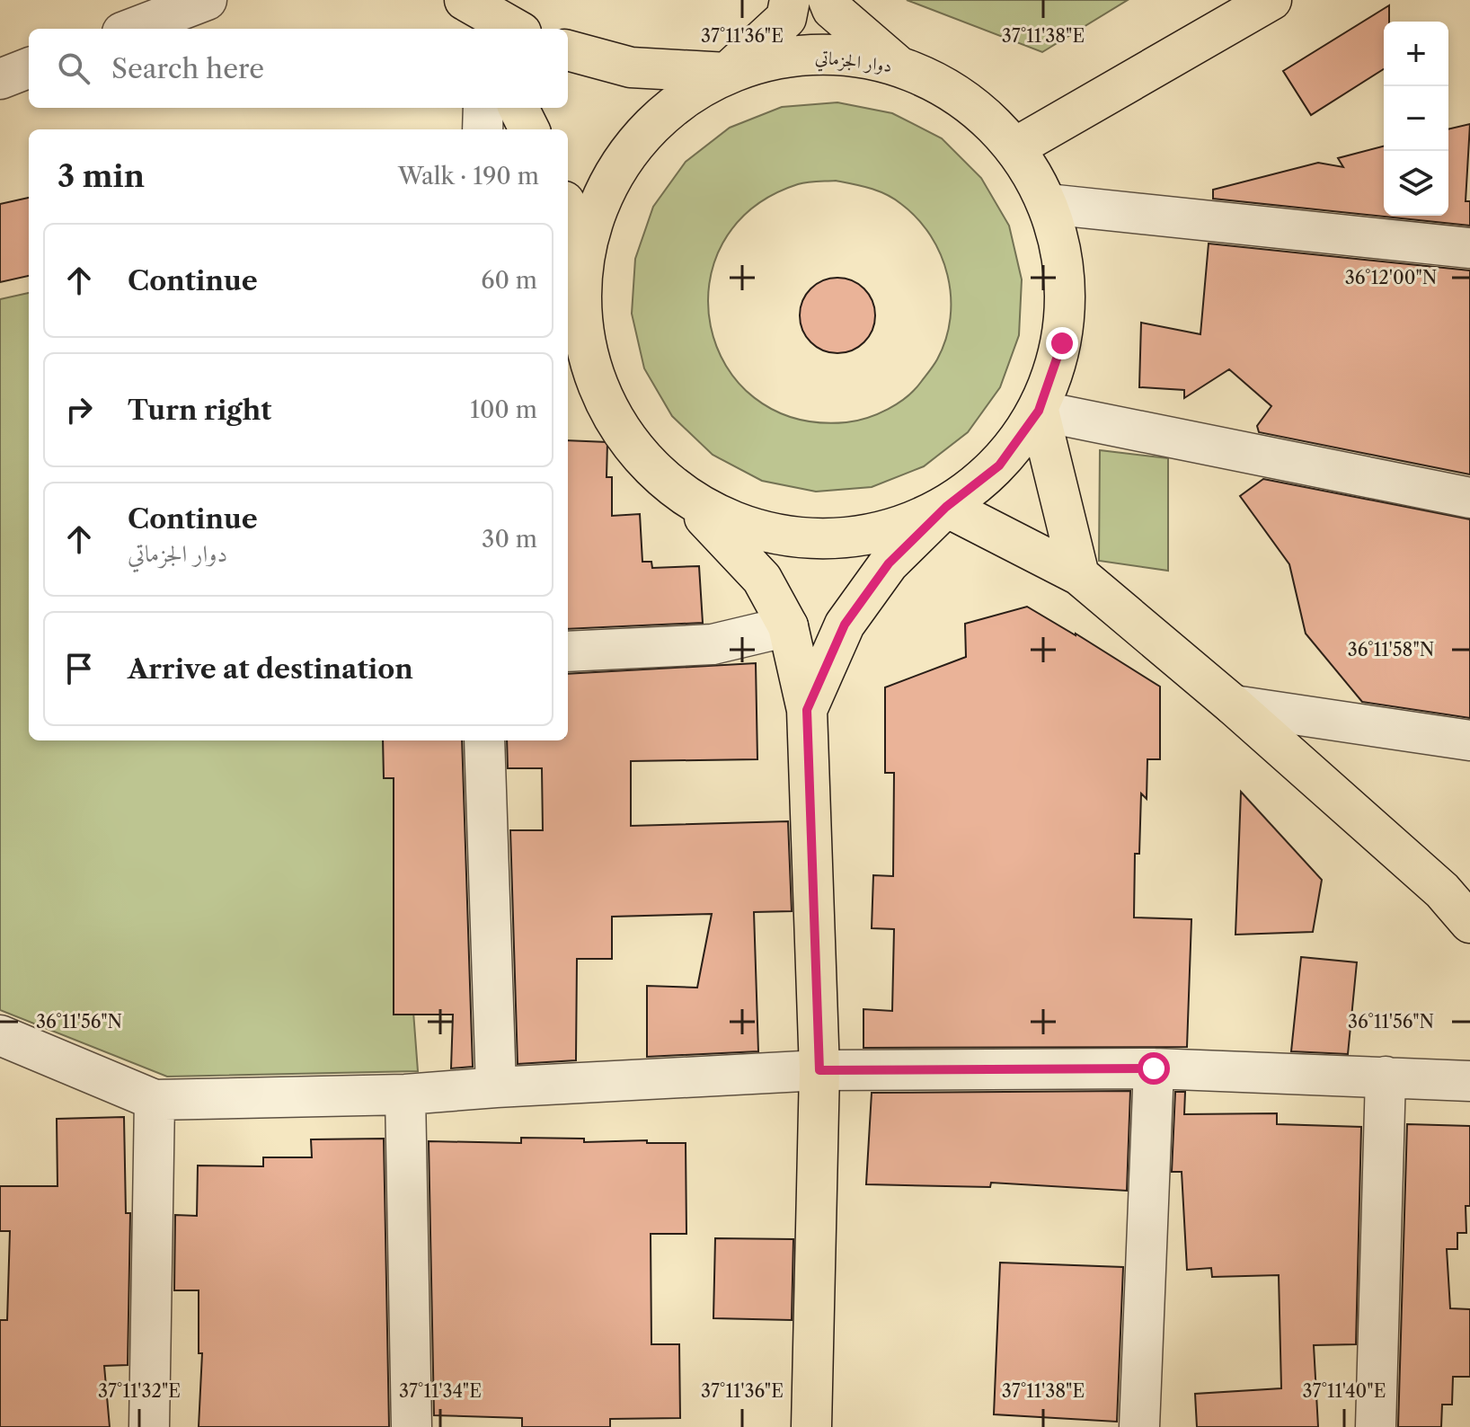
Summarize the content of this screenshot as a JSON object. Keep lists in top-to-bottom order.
{
  "streets": {
    "main road": ["دوار الجزماتي"]
  },
  "page": {
    "map_buttons": ["+", "−"],
    "search": "Search here",
    "heading": ["3 min", "Walk · 190 m"],
    "list": [
      ["Continue", "60 m"],
      ["Turn right", "100 m"],
      ["Continue", "دوار الجزماتي", "30 m"],
      "Arrive at destination"
    ]
  },
  "coordinates": [
    "37°11'36\"E",
    "37°11'38\"E",
    "36°12'00\"N",
    "36°11'58\"N",
    "36°11'56\"N",
    "37°11'32\"E",
    "37°11'34\"E",
    "37°11'40\"E"
  ]
}
